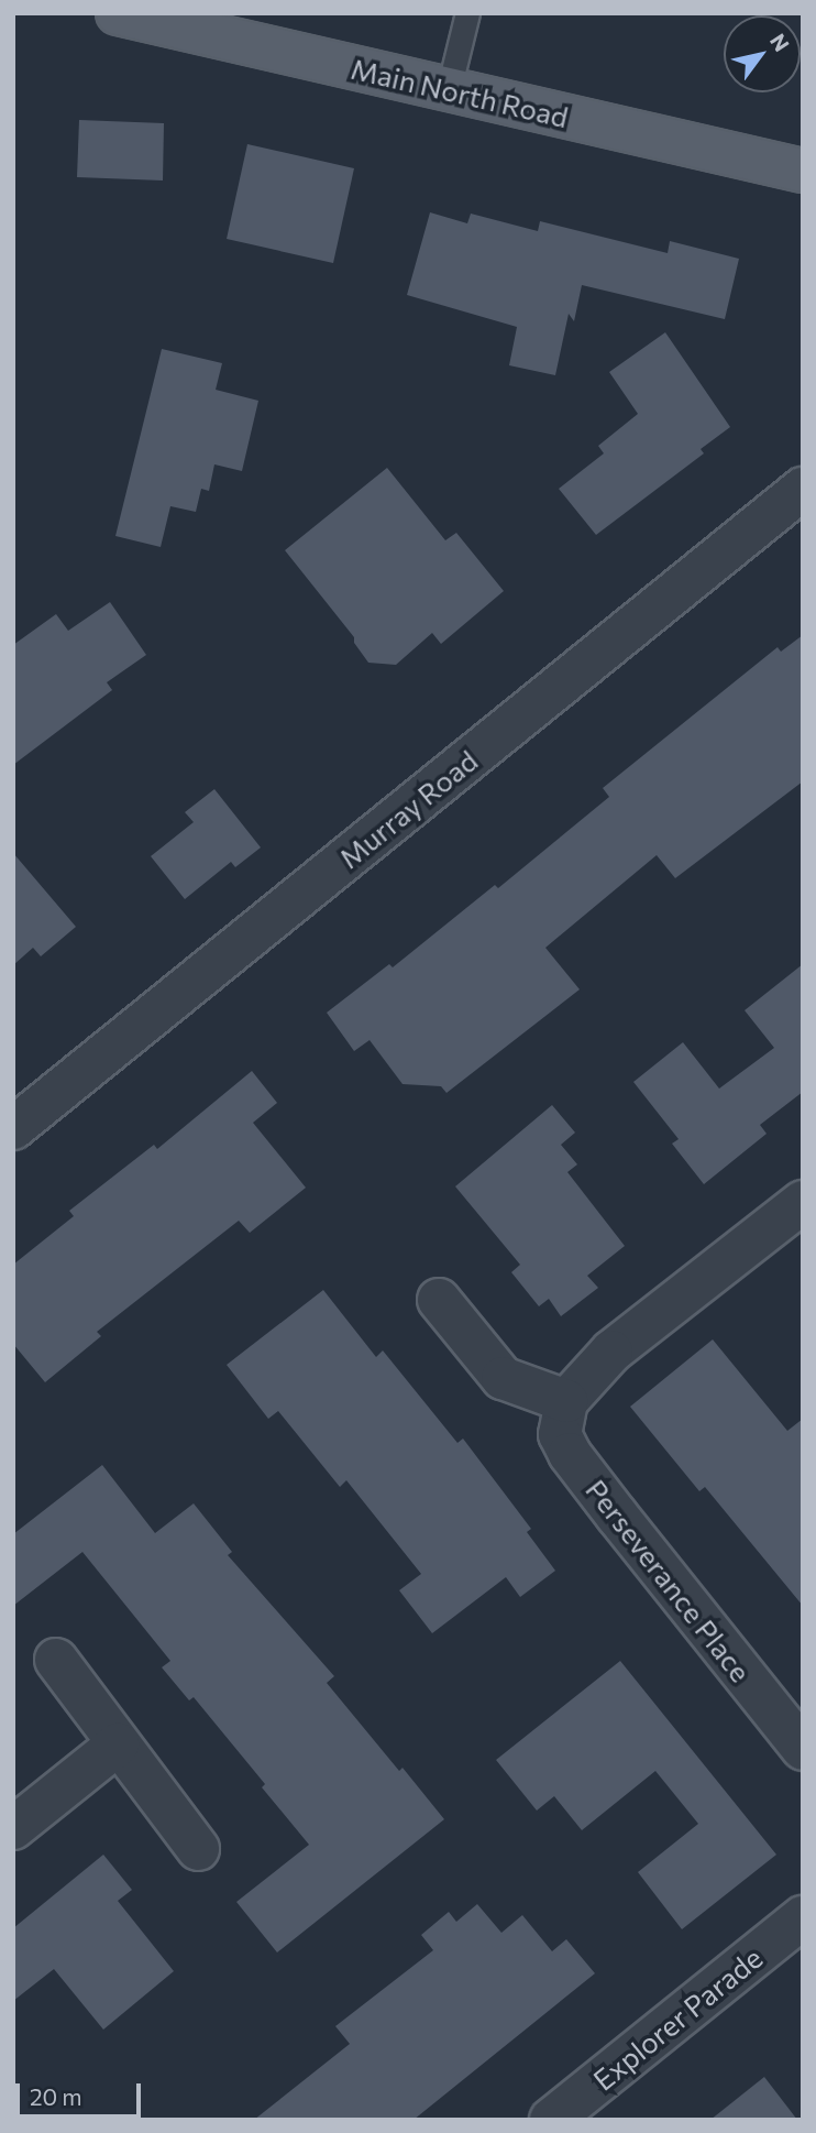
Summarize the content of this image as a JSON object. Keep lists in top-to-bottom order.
{
  "streets": {
    "main road": ["Main North Road"],
    "street": ["Murray Road", "Perseverance Place", "Explorer Parade"]
  },
  "scale_bar": "20 m",
  "north": "top right"
}
